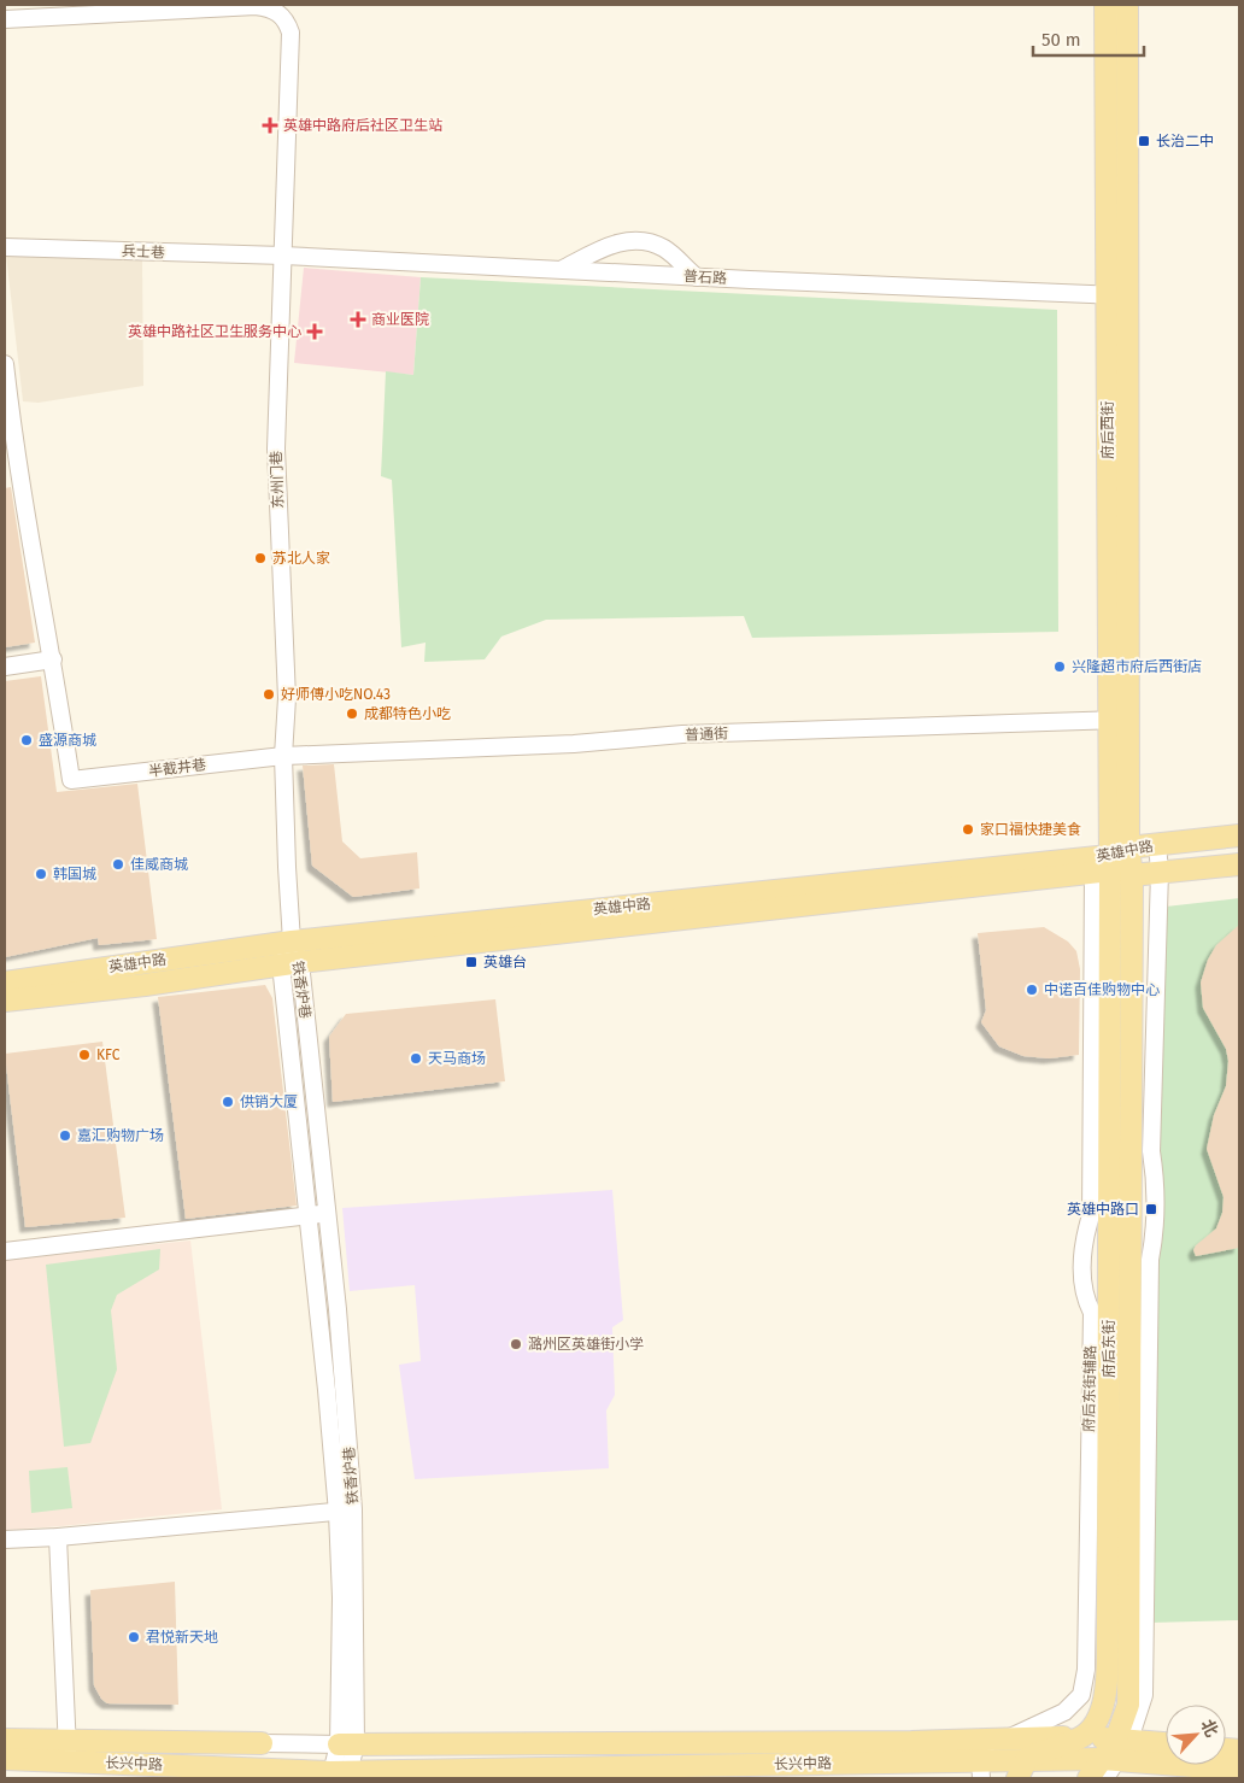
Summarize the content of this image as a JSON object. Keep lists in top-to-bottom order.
{
  "streets": {
    "main road": [
      "府后西街",
      "英雄中路",
      "府后东街",
      "长兴中路"
    ],
    "street": [
      "兵士巷",
      "普石路",
      "东州门巷",
      "普通街",
      "半截井巷",
      "铁香炉巷",
      "府后东街辅路"
    ]
  },
  "crossings": [
    ["兵士巷", "普石路"],
    ["兵士巷", "东州门巷"],
    ["普石路", "府后西街"],
    ["普石路", "东州门巷"],
    ["府后西街", "普通街"],
    ["府后西街", "英雄中路"],
    ["府后西街", "府后东街"],
    ["府后西街", "府后东街辅路"],
    ["东州门巷", "普通街"],
    ["东州门巷", "半截井巷"],
    ["东州门巷", "英雄中路"],
    ["东州门巷", "铁香炉巷"],
    ["普通街", "半截井巷"],
    ["英雄中路", "铁香炉巷"],
    ["英雄中路", "府后东街"],
    ["英雄中路", "府后东街辅路"],
    ["铁香炉巷", "长兴中路"],
    ["府后东街", "府后东街辅路"],
    ["府后东街", "长兴中路"],
    ["府后东街辅路", "长兴中路"]
  ],
  "places": {
    "health": ["英雄中路府后社区卫生站", "商业医院", "英雄中路社区卫生服务中心"],
    "transit": ["长治二中", "英雄台", "英雄中路口"],
    "other": [
      "苏北人家",
      "兴隆超市府后西街店",
      "好师傅小吃NO.43",
      "成都特色小吃",
      "盛源商城",
      "家口福快捷美食",
      "佳威商城",
      "韩国城",
      "中诺百佳购物中心",
      "KFC",
      "天马商场",
      "供销大厦",
      "嘉汇购物广场",
      "潞州区英雄街小学",
      "君悦新天地"
    ]
  },
  "scale_bar": "50 m",
  "north": "top right"
}
